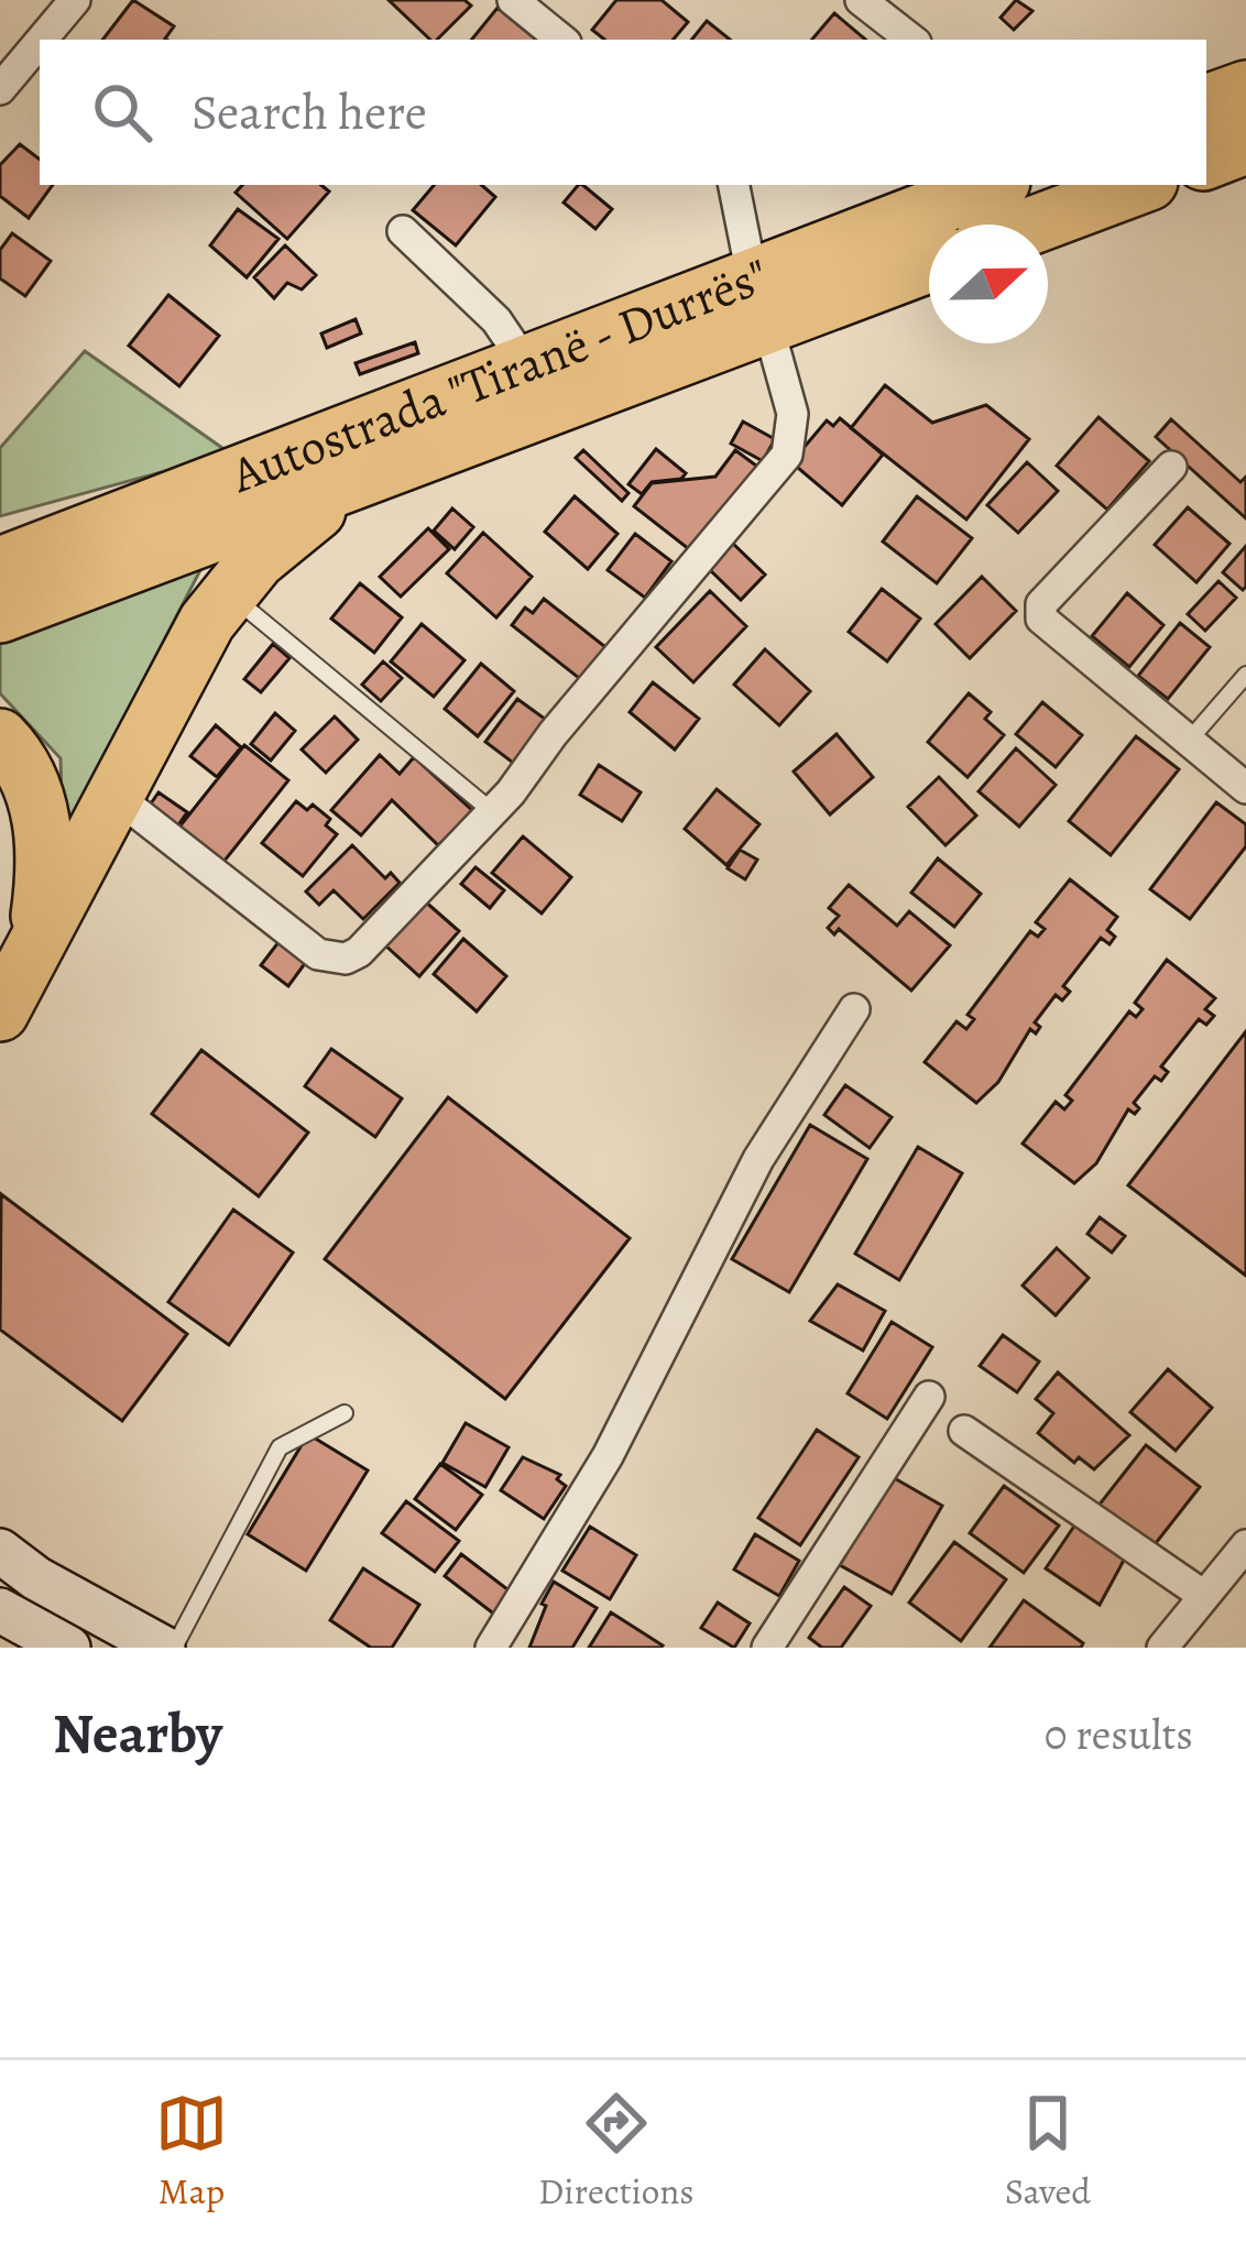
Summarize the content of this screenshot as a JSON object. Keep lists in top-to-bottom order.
{
  "streets": {
    "highway": ["Autostrada \"Tiranë - Durrës\""]
  },
  "north": "right",
  "page": {
    "search": "Search here",
    "heading": ["Nearby", "0 results"],
    "nav": ["Map", "Directions", "Saved"]
  }
}
